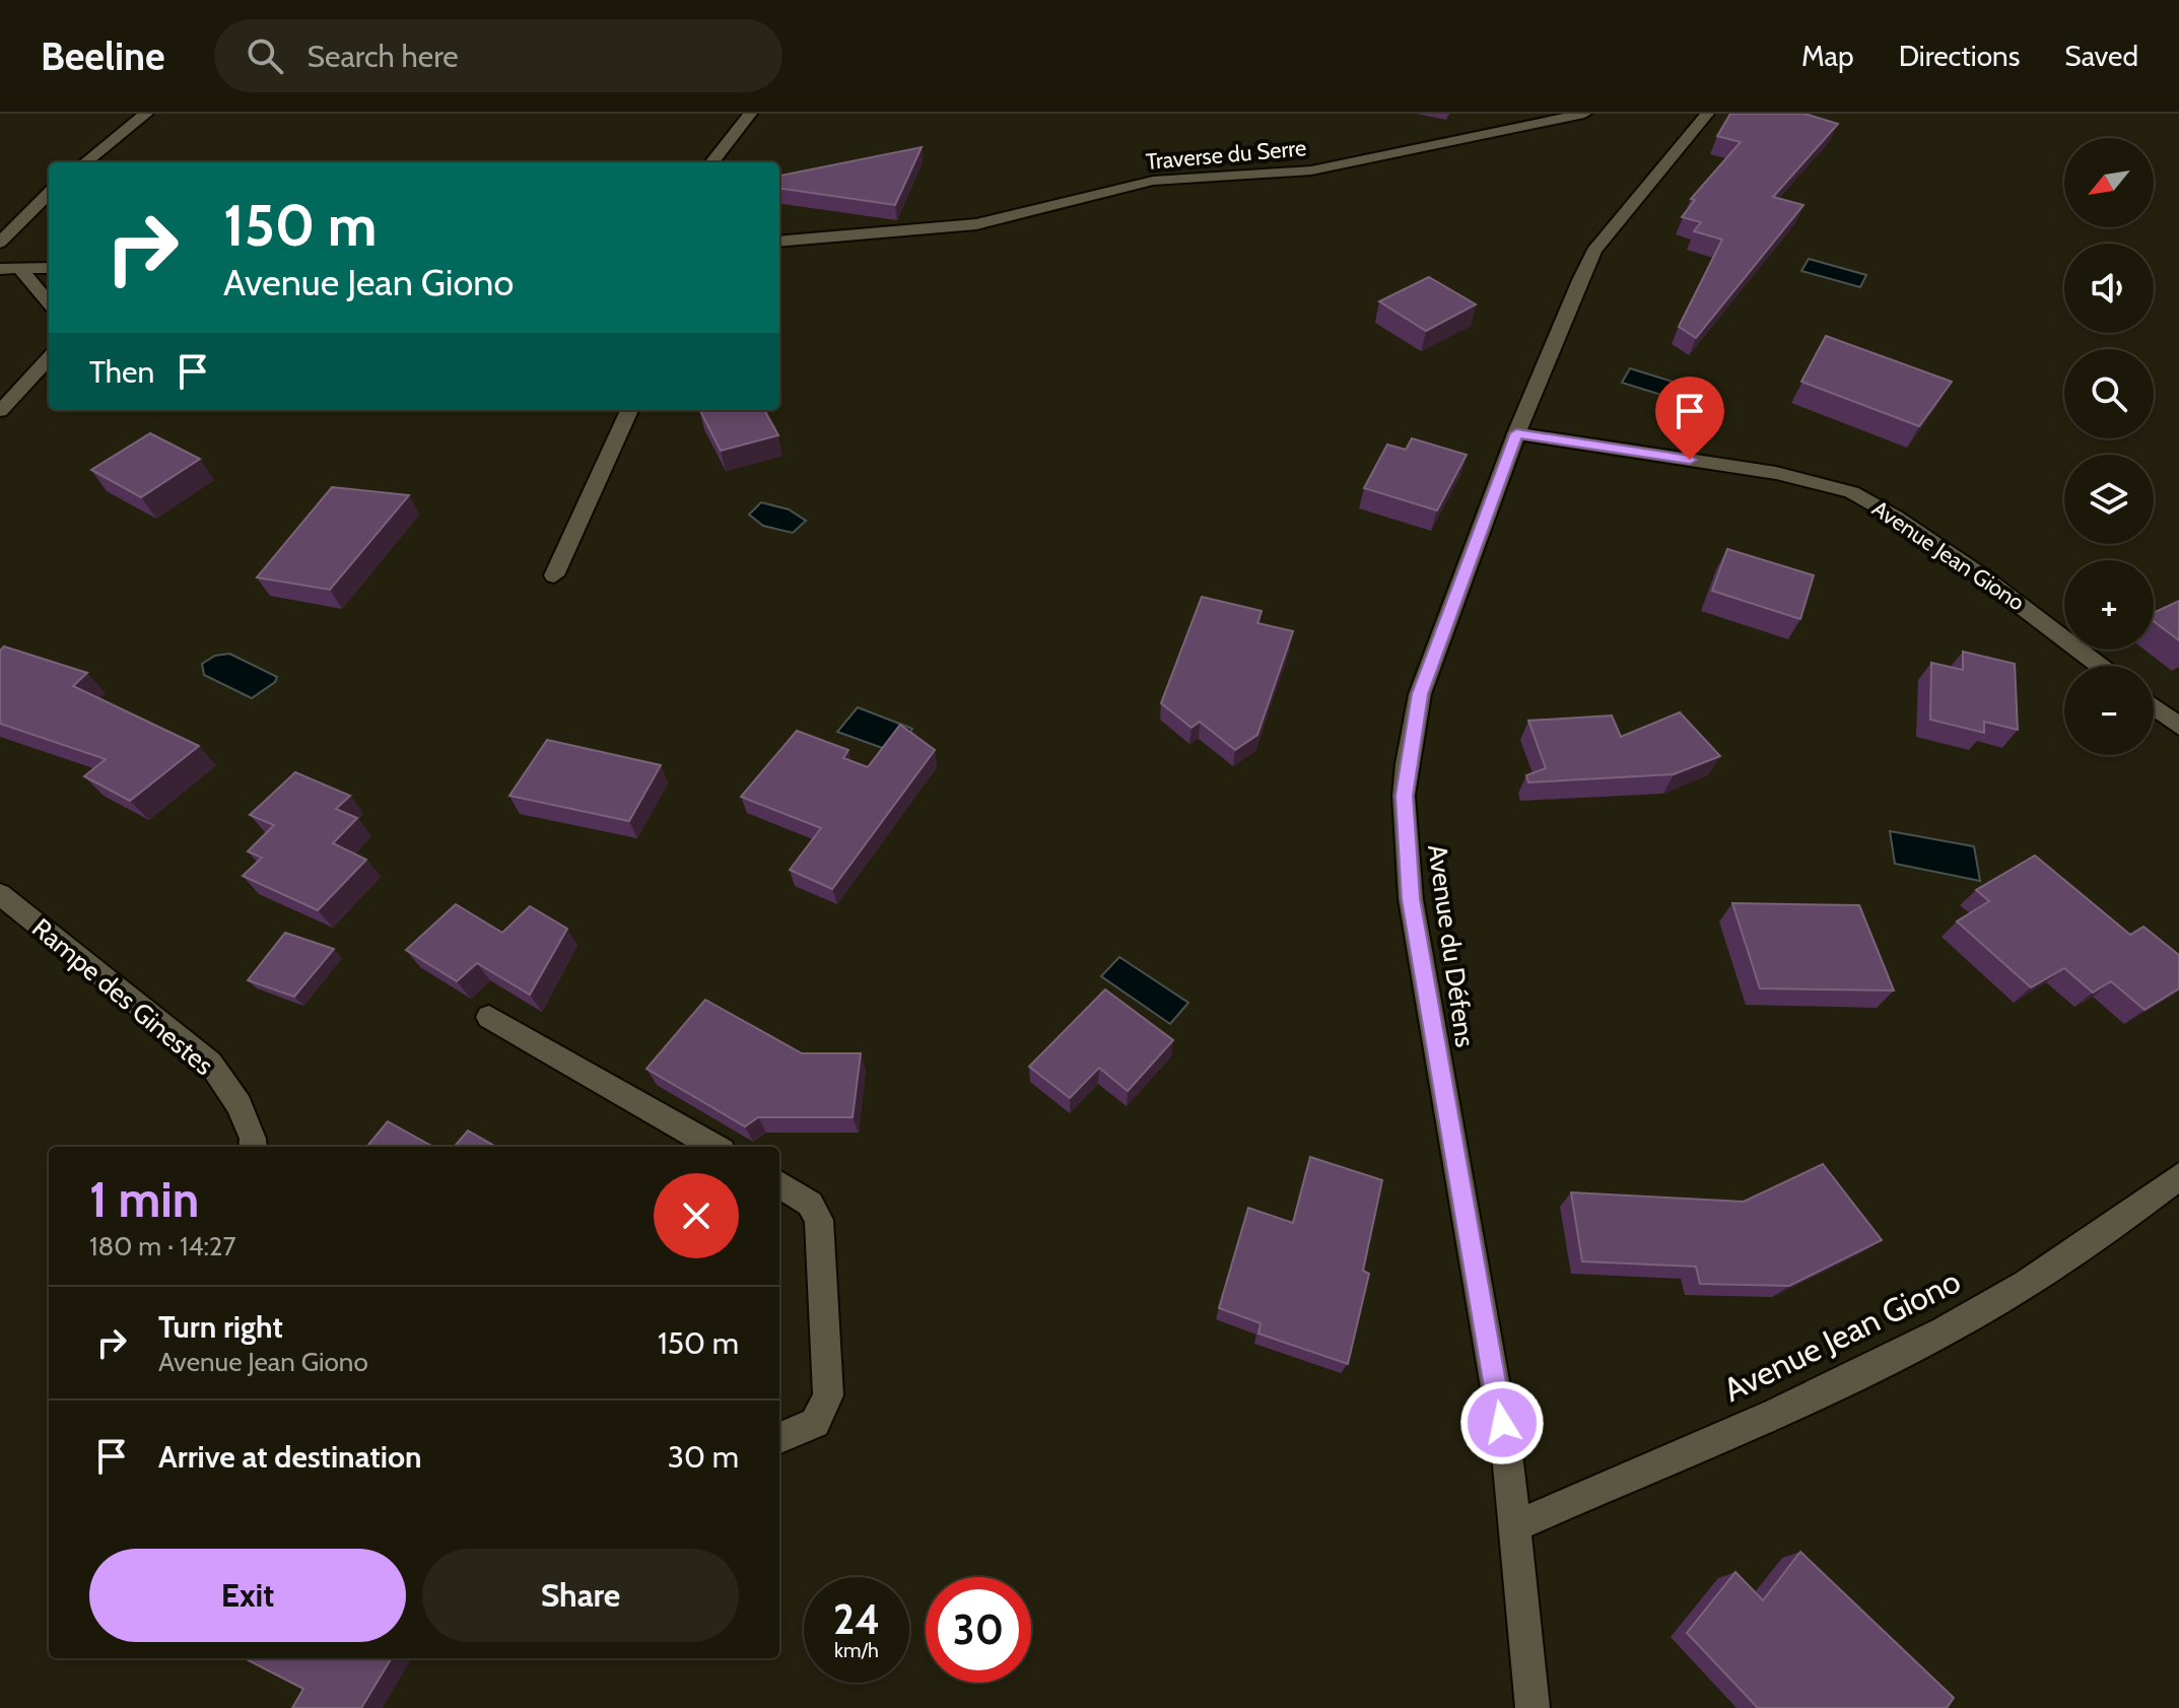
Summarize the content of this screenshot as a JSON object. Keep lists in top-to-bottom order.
{
  "streets": {
    "street": [
      "Traverse du Serre",
      "Avenue Jean Giono",
      "Avenue du Défens",
      "Rampe des Ginestes"
    ]
  },
  "crossings": [
    ["Avenue Jean Giono", "Avenue du Défens"]
  ],
  "north": "bottom left",
  "page": {
    "header": "Beeline",
    "search": "Search here",
    "nav": ["Map", "Directions", "Saved"],
    "map_buttons": ["+", "−"],
    "turn": ["150 m", "Avenue Jean Giono"],
    "then": "Then",
    "heading": ["1 min", "180 m · 14:27"],
    "list": [
      {
        "name": "Turn right",
        "note": "Avenue Jean Giono",
        "value": "150 m"
      },
      {
        "name": "Arrive at destination",
        "value": "30 m"
      }
    ],
    "buttons": ["Exit", "Share"],
    "speed": "24 km/h",
    "limit": "30"
  }
}
